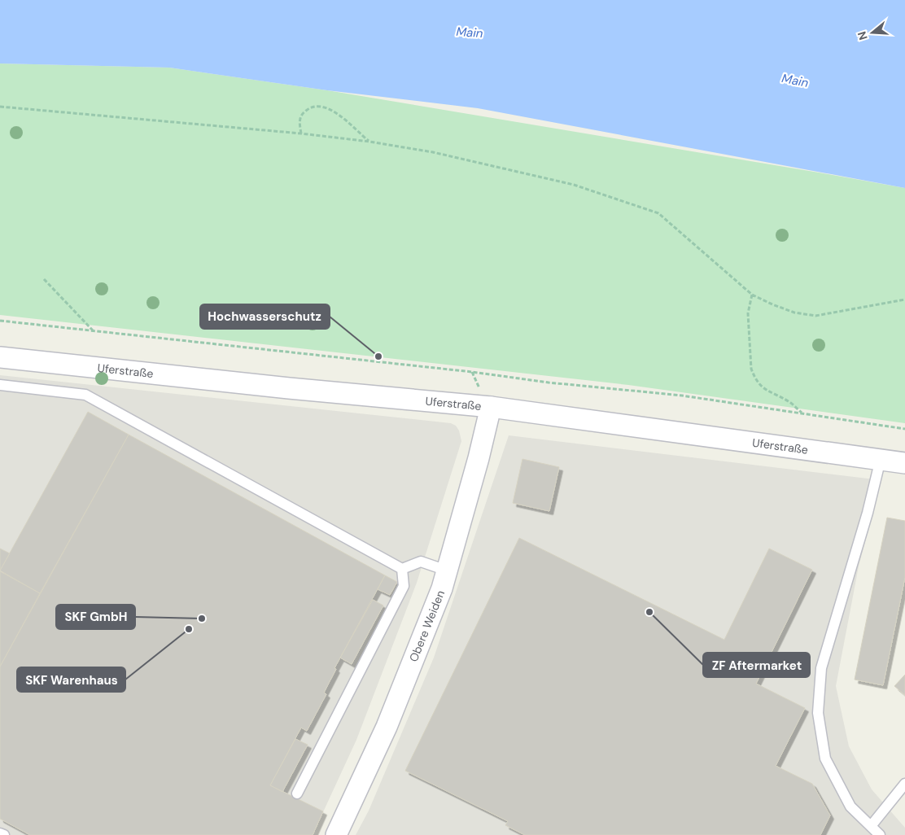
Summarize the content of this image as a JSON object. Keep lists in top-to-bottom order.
{
  "streets": {
    "street": ["Uferstraße", "Obere Weiden"]
  },
  "crossings": [
    ["Uferstraße", "Obere Weiden"]
  ],
  "water": ["Main"],
  "places": [
    "Hochwasserschutz",
    "ZF Aftermarket",
    "SKF GmbH",
    "SKF Warenhaus"
  ],
  "north": "left"
}
